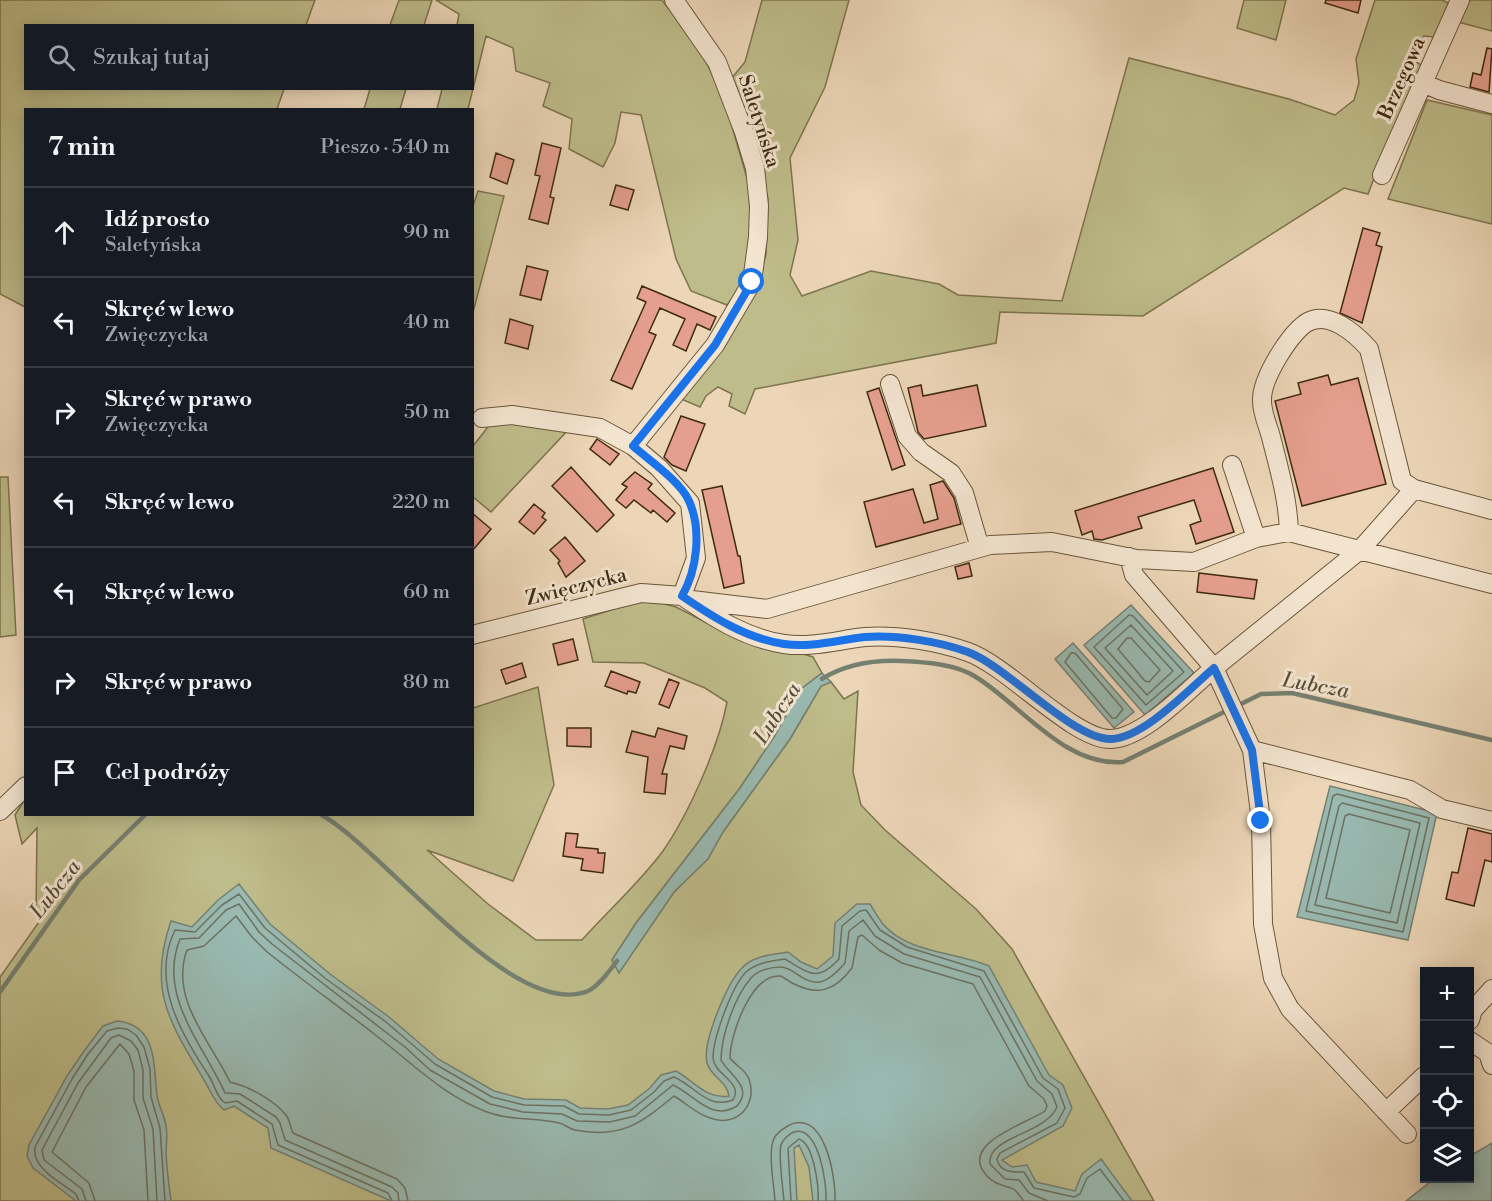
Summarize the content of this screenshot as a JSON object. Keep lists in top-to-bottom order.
{
  "streets": {
    "street": ["Brzegowa", "Saletyńska", "Zwięczycka"]
  },
  "water": ["Lubcza"],
  "page": {
    "search": "Szukaj tutaj",
    "heading": ["7 min", "Pieszo · 540 m"],
    "list": [
      ["Idź prosto", "Saletyńska", "90 m"],
      ["Skręć w lewo", "Zwięczycka", "40 m"],
      ["Skręć w prawo", "Zwięczycka", "50 m"],
      ["Skręć w lewo", "220 m"],
      ["Skręć w lewo", "60 m"],
      ["Skręć w prawo", "80 m"],
      "Cel podróży"
    ],
    "map_buttons": ["+", "−"]
  }
}
